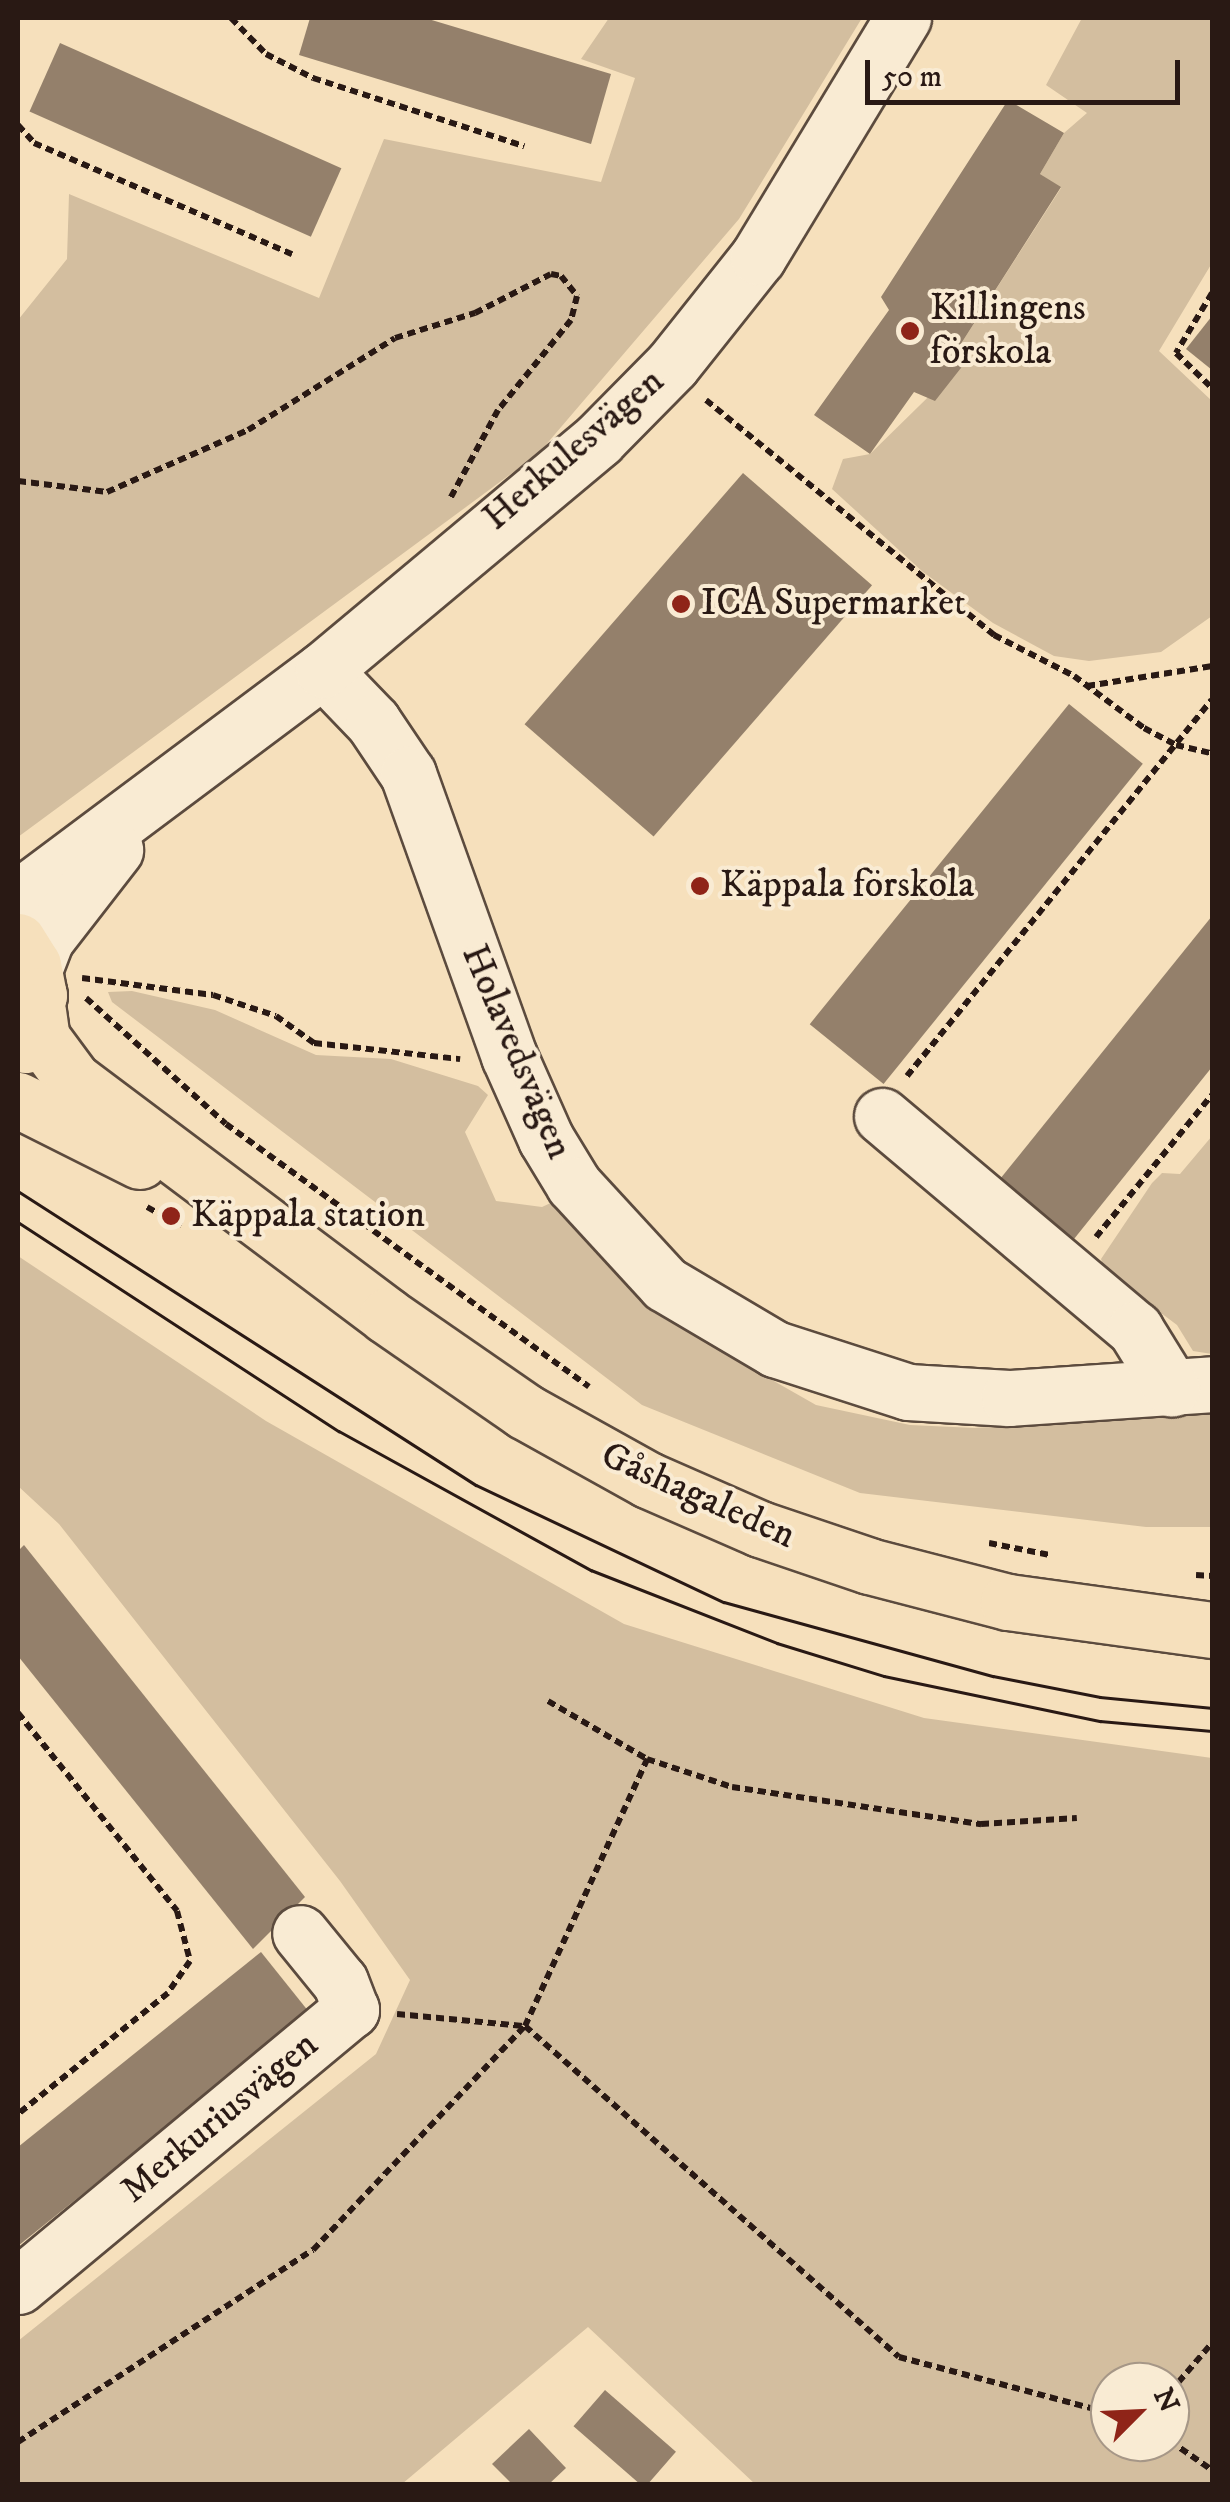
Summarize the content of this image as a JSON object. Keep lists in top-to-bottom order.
{
  "streets": {
    "main road": ["Gåshagaleden"],
    "street": ["Herkulesvägen", "Holavedsvägen", "Merkuriusvägen"]
  },
  "crossings": [
    ["Herkulesvägen", "Holavedsvägen"],
    ["Herkulesvägen", "Gåshagaleden"]
  ],
  "places": [
    "Killingens förskola",
    "ICA Supermarket",
    "Käppala förskola",
    "Käppala station"
  ],
  "scale_bar": "50 m",
  "north": "top right"
}
